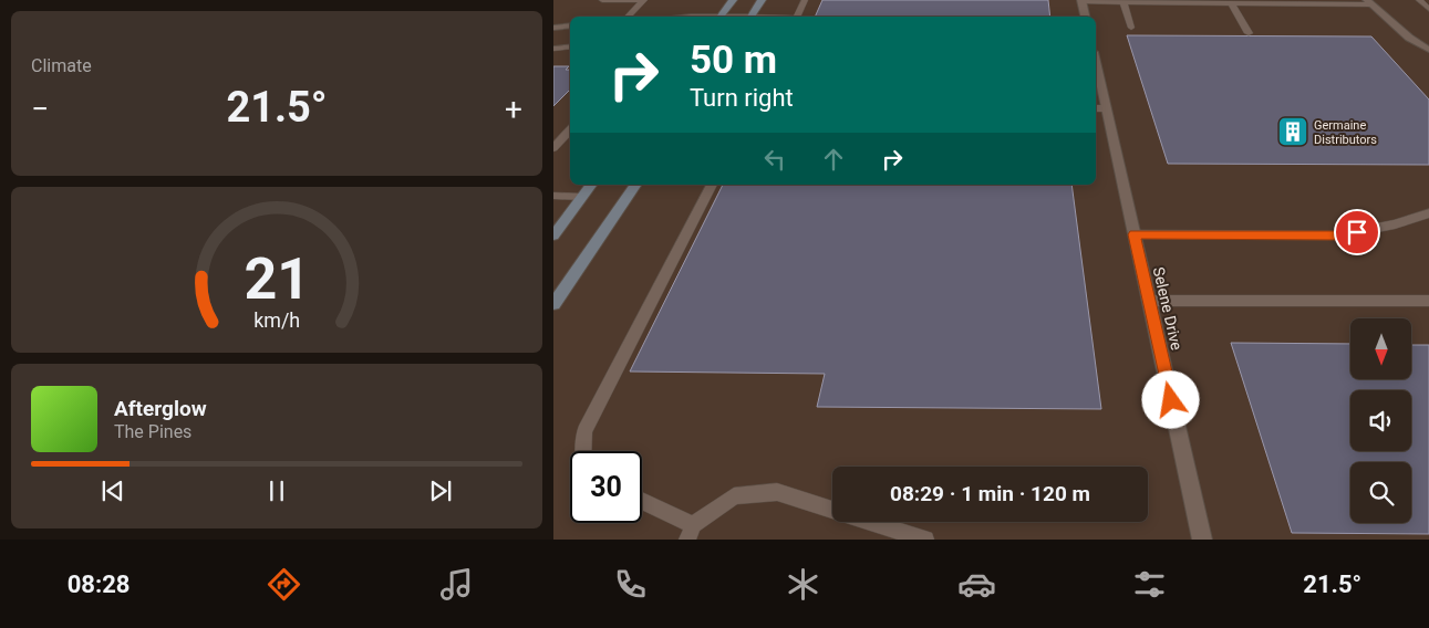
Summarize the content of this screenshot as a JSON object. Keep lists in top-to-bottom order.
{
  "streets": {
    "street": ["Selene Drive"]
  },
  "places": {
    "building": ["Germaine Distributors"]
  },
  "north": "bottom",
  "page": {
    "tile": "Climate",
    "turn": ["50 m", "Turn right"],
    "heat": ["−", "21.5°", "+"],
    "song": ["Afterglow", "The Pines"],
    "limit": "30",
    "trip": "08:29 · 1 min · 120 m",
    "tabs": ["08:28", "21.5°"],
    "gauge": ["21", "km/h"]
  }
}
